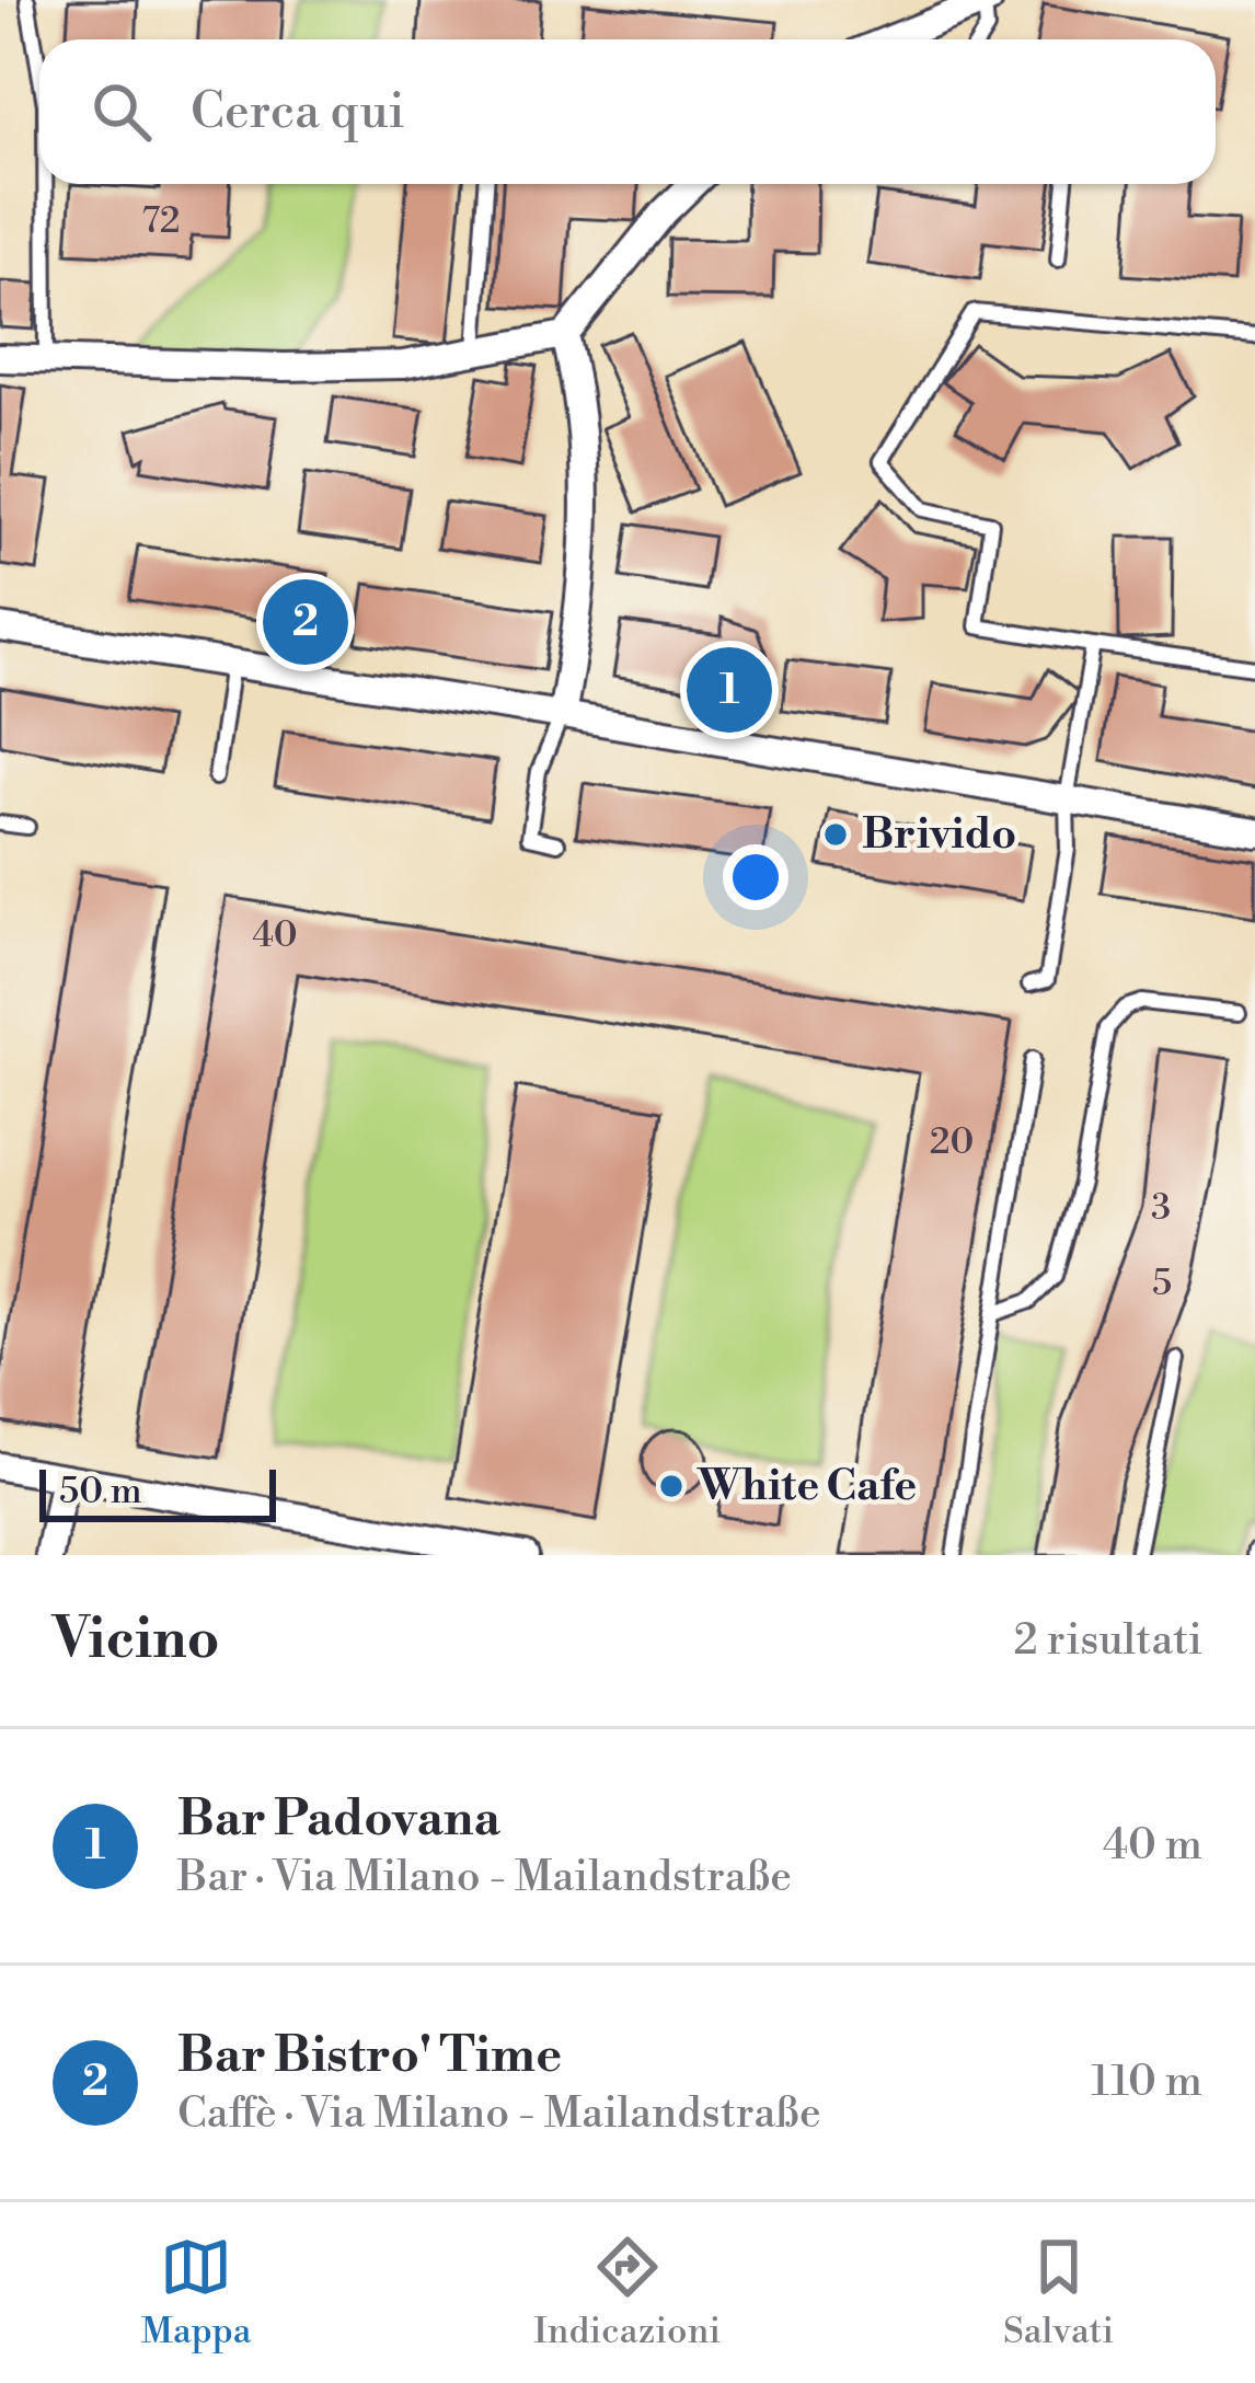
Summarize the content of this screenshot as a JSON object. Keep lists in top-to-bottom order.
{
  "places": ["Brivido", "White Cafe"],
  "house_numbers": [
    "72",
    "40",
    "20",
    "3",
    "5"
  ],
  "scale_bar": "50 m",
  "page": {
    "search": "Cerca qui",
    "pins": ["2", "1"],
    "scale": "50 m",
    "heading": ["Vicino", "2 risultati"],
    "list": [
      {
        "mark": "1",
        "name": "Bar Padovana",
        "note": "Bar · Via Milano - Mailandstraße",
        "value": "40 m"
      },
      {
        "mark": "2",
        "name": "Bar Bistro' Time",
        "note": "Caffè · Via Milano - Mailandstraße",
        "value": "110 m"
      }
    ],
    "nav": ["Mappa", "Indicazioni", "Salvati"]
  }
}
